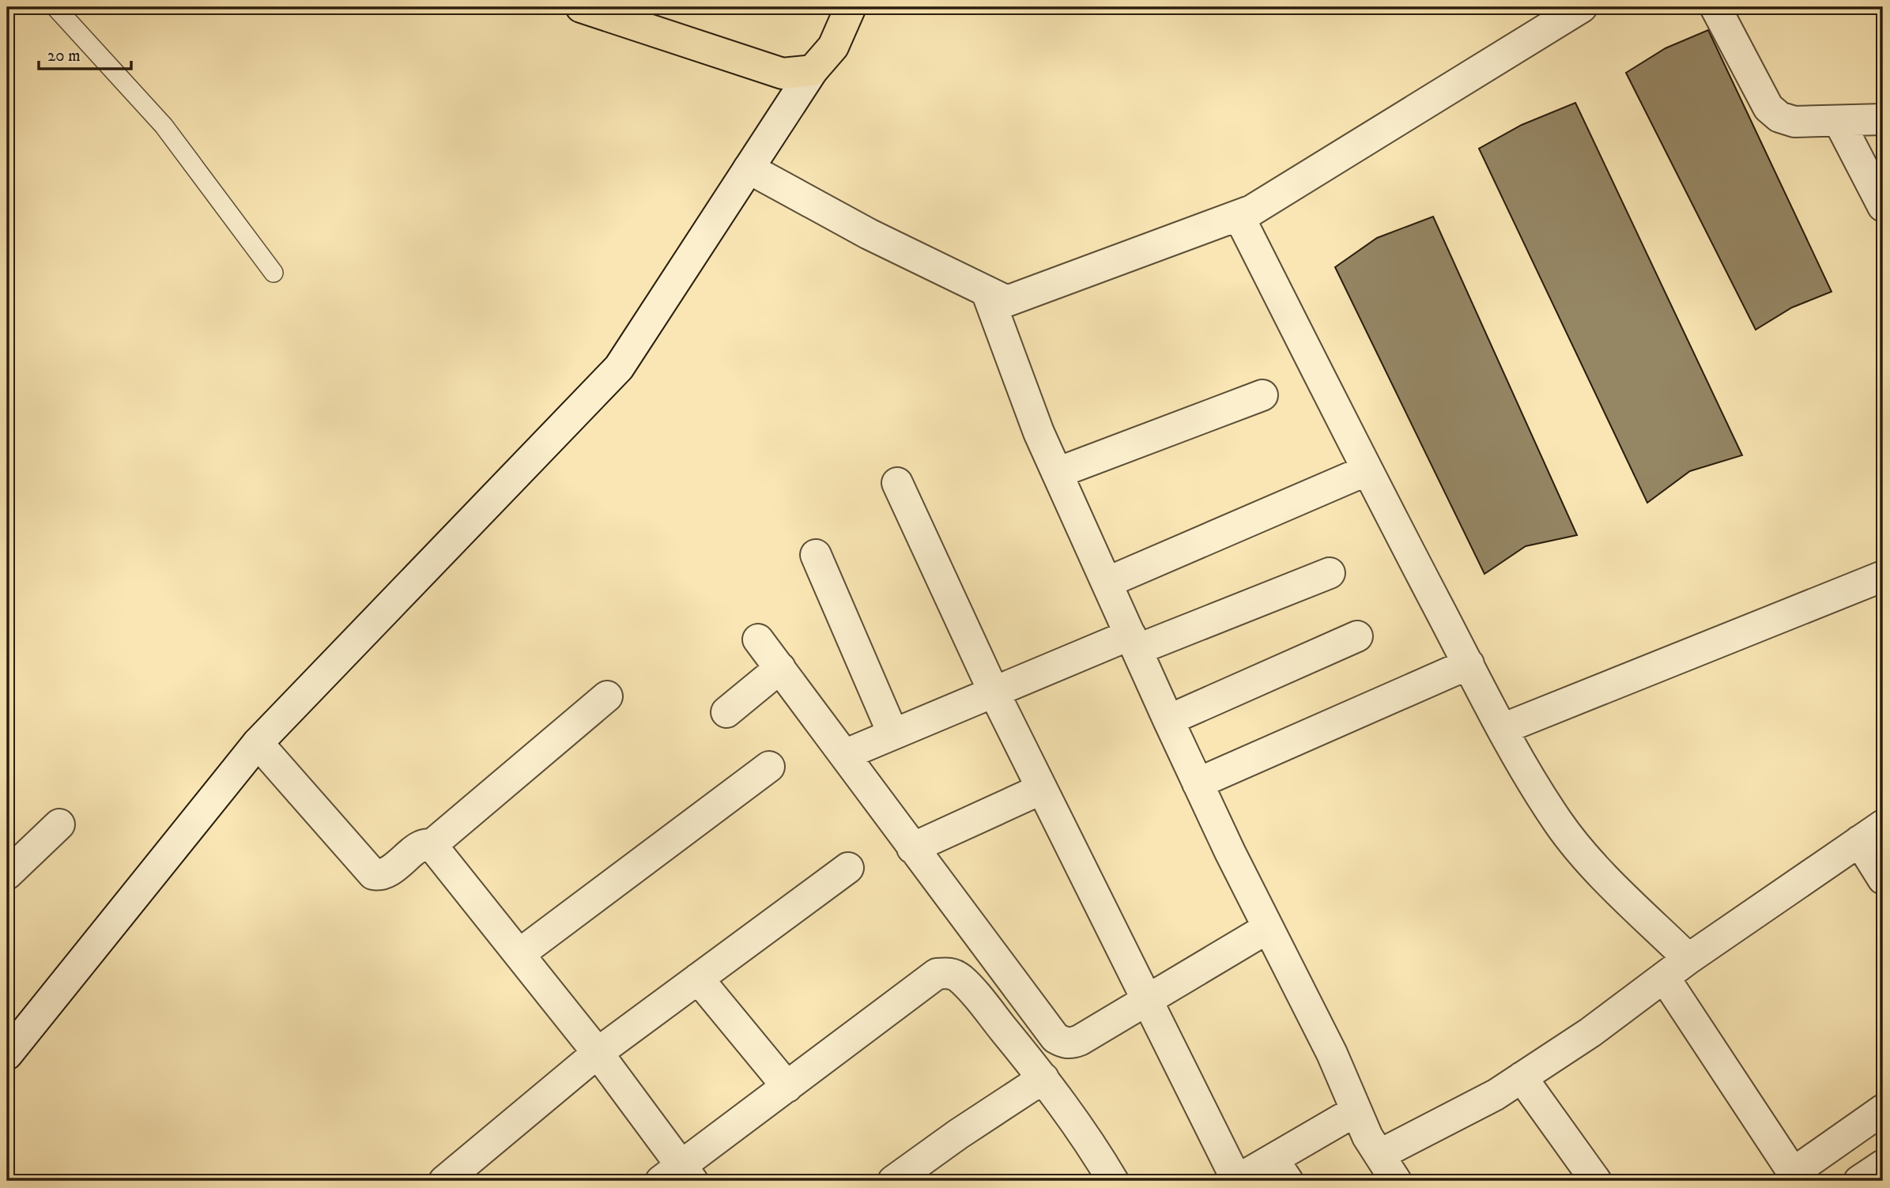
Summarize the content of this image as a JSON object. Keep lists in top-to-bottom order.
{
  "scale_bar": "20 m"
}
